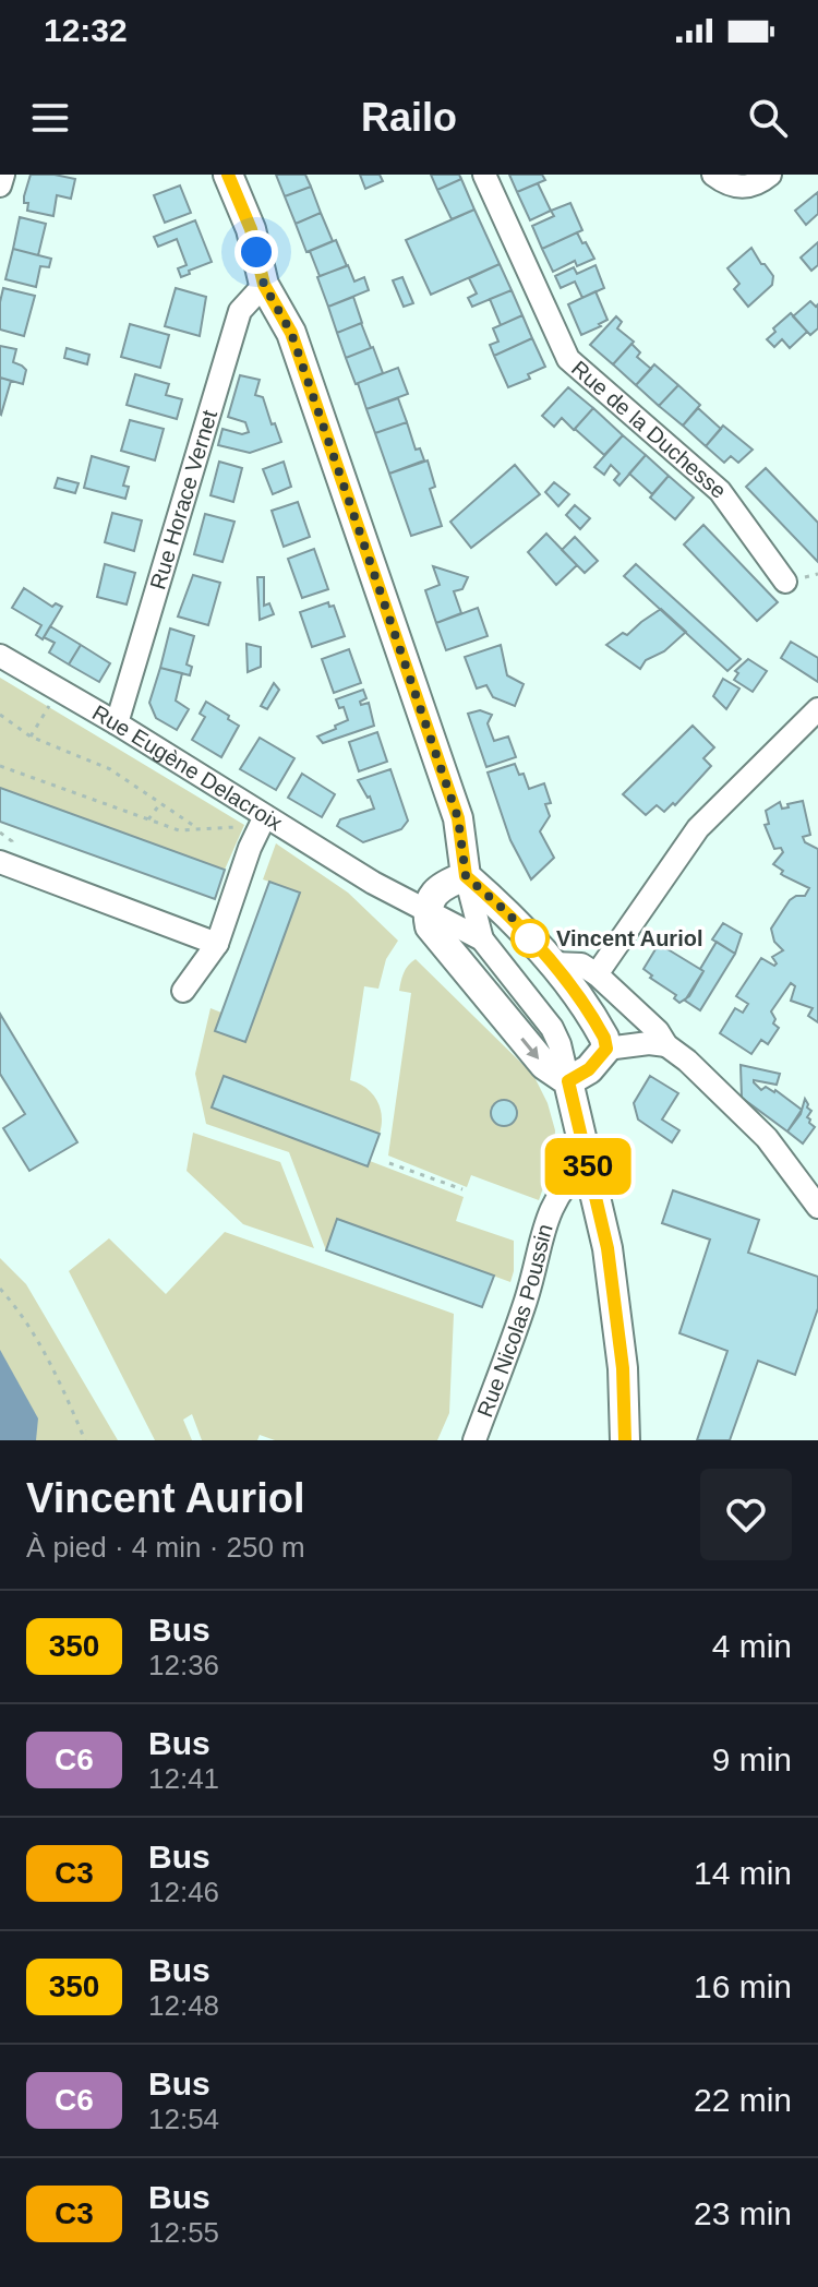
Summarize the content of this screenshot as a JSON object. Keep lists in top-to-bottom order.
{
  "streets": {
    "street": [
      "Rue de la Duchesse",
      "Rue Horace Vernet",
      "Rue Eugène Delacroix",
      "Rue Nicolas Poussin"
    ]
  },
  "crossings": [
    ["Rue Horace Vernet", "Rue Eugène Delacroix"]
  ],
  "places": ["Vincent Auriol"],
  "lines": ["bus line 350"],
  "page": {
    "status": "12:32",
    "header": "Railo",
    "on_map": "350",
    "heading": ["Vincent Auriol", "À pied · 4 min · 250 m"],
    "list": [
      {
        "mark": "350",
        "name": "Bus",
        "note": "12:36",
        "value": "4 min"
      },
      {
        "mark": "C6",
        "name": "Bus",
        "note": "12:41",
        "value": "9 min"
      },
      {
        "mark": "C3",
        "name": "Bus",
        "note": "12:46",
        "value": "14 min"
      },
      {
        "mark": "350",
        "name": "Bus",
        "note": "12:48",
        "value": "16 min"
      },
      {
        "mark": "C6",
        "name": "Bus",
        "note": "12:54",
        "value": "22 min"
      },
      {
        "mark": "C3",
        "name": "Bus",
        "note": "12:55",
        "value": "23 min"
      }
    ]
  }
}
